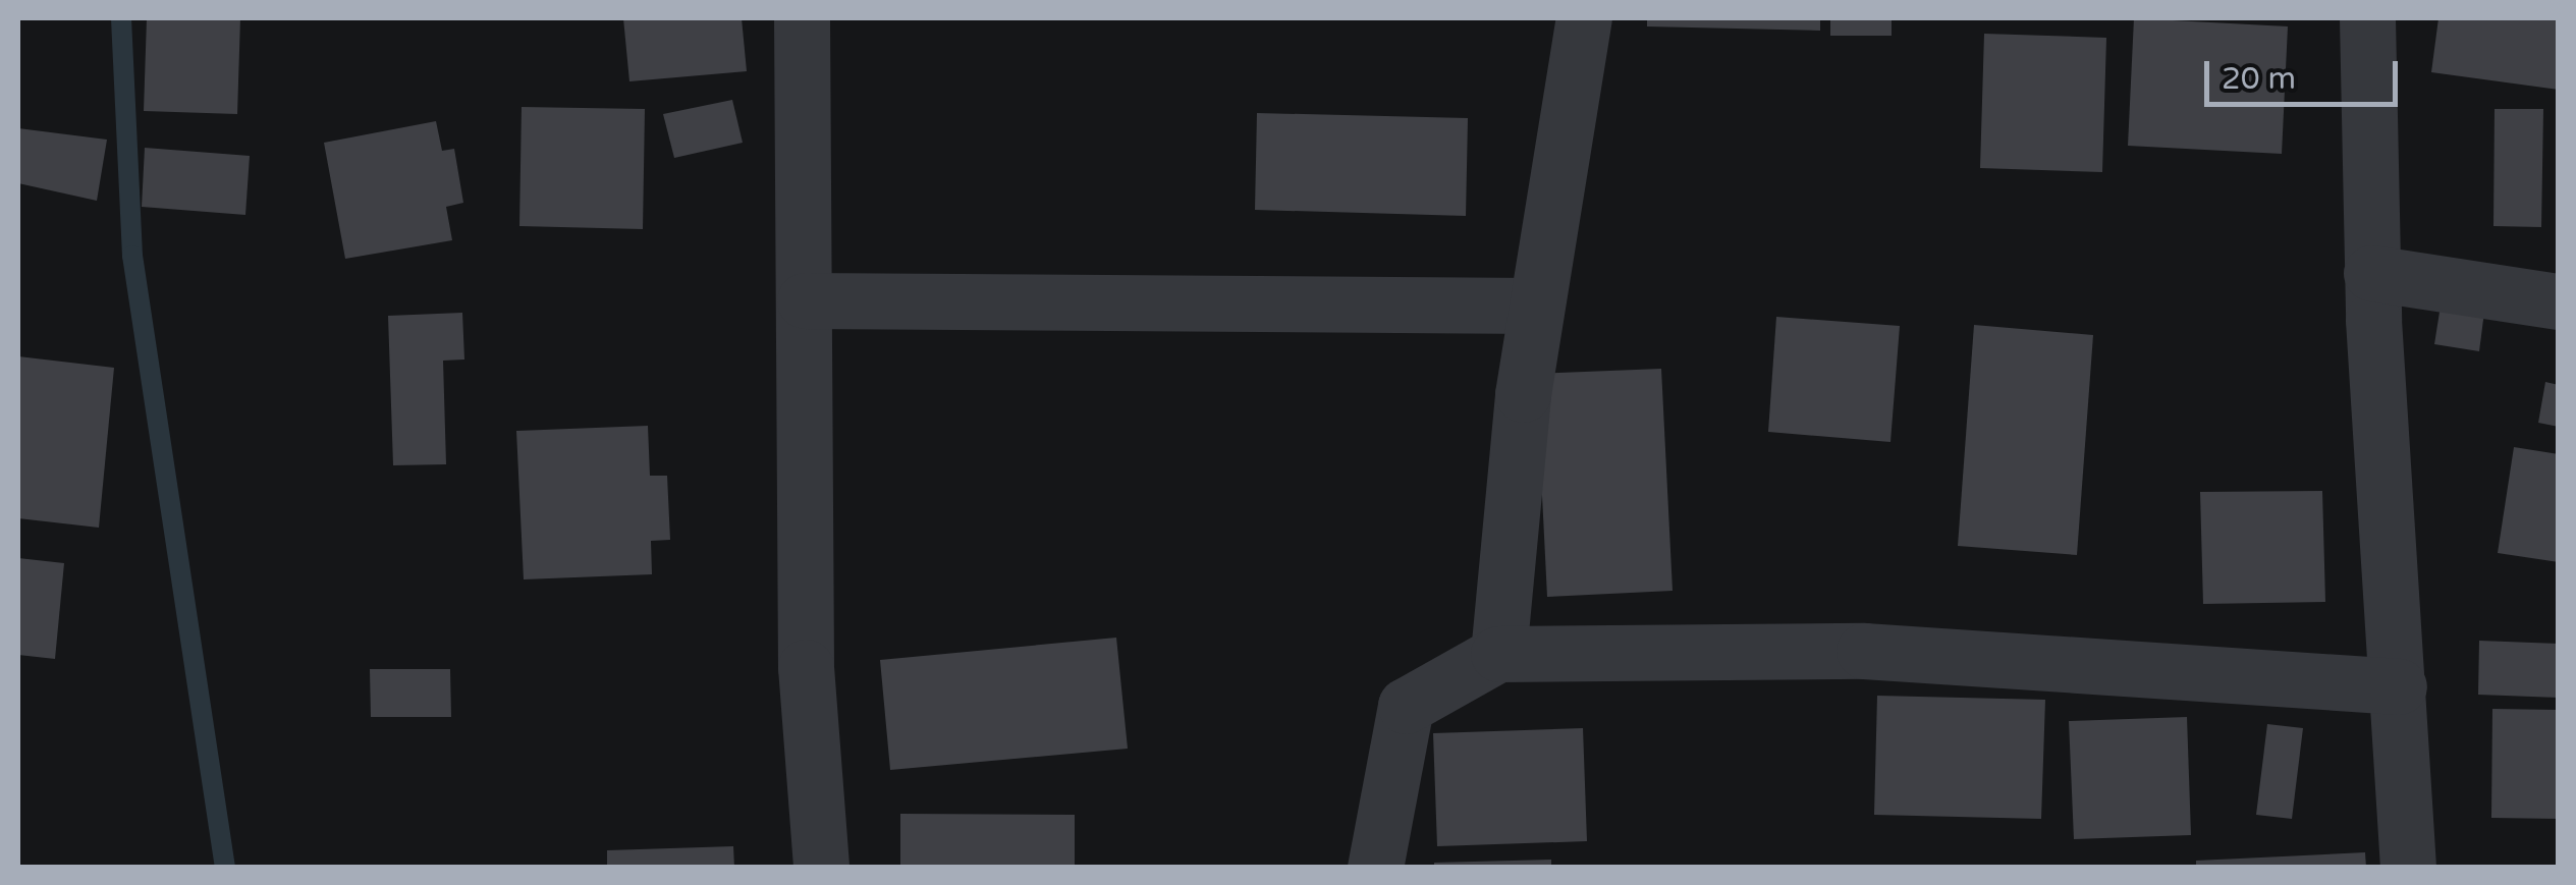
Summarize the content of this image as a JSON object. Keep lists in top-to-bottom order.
{
  "scale_bar": "20 m"
}
